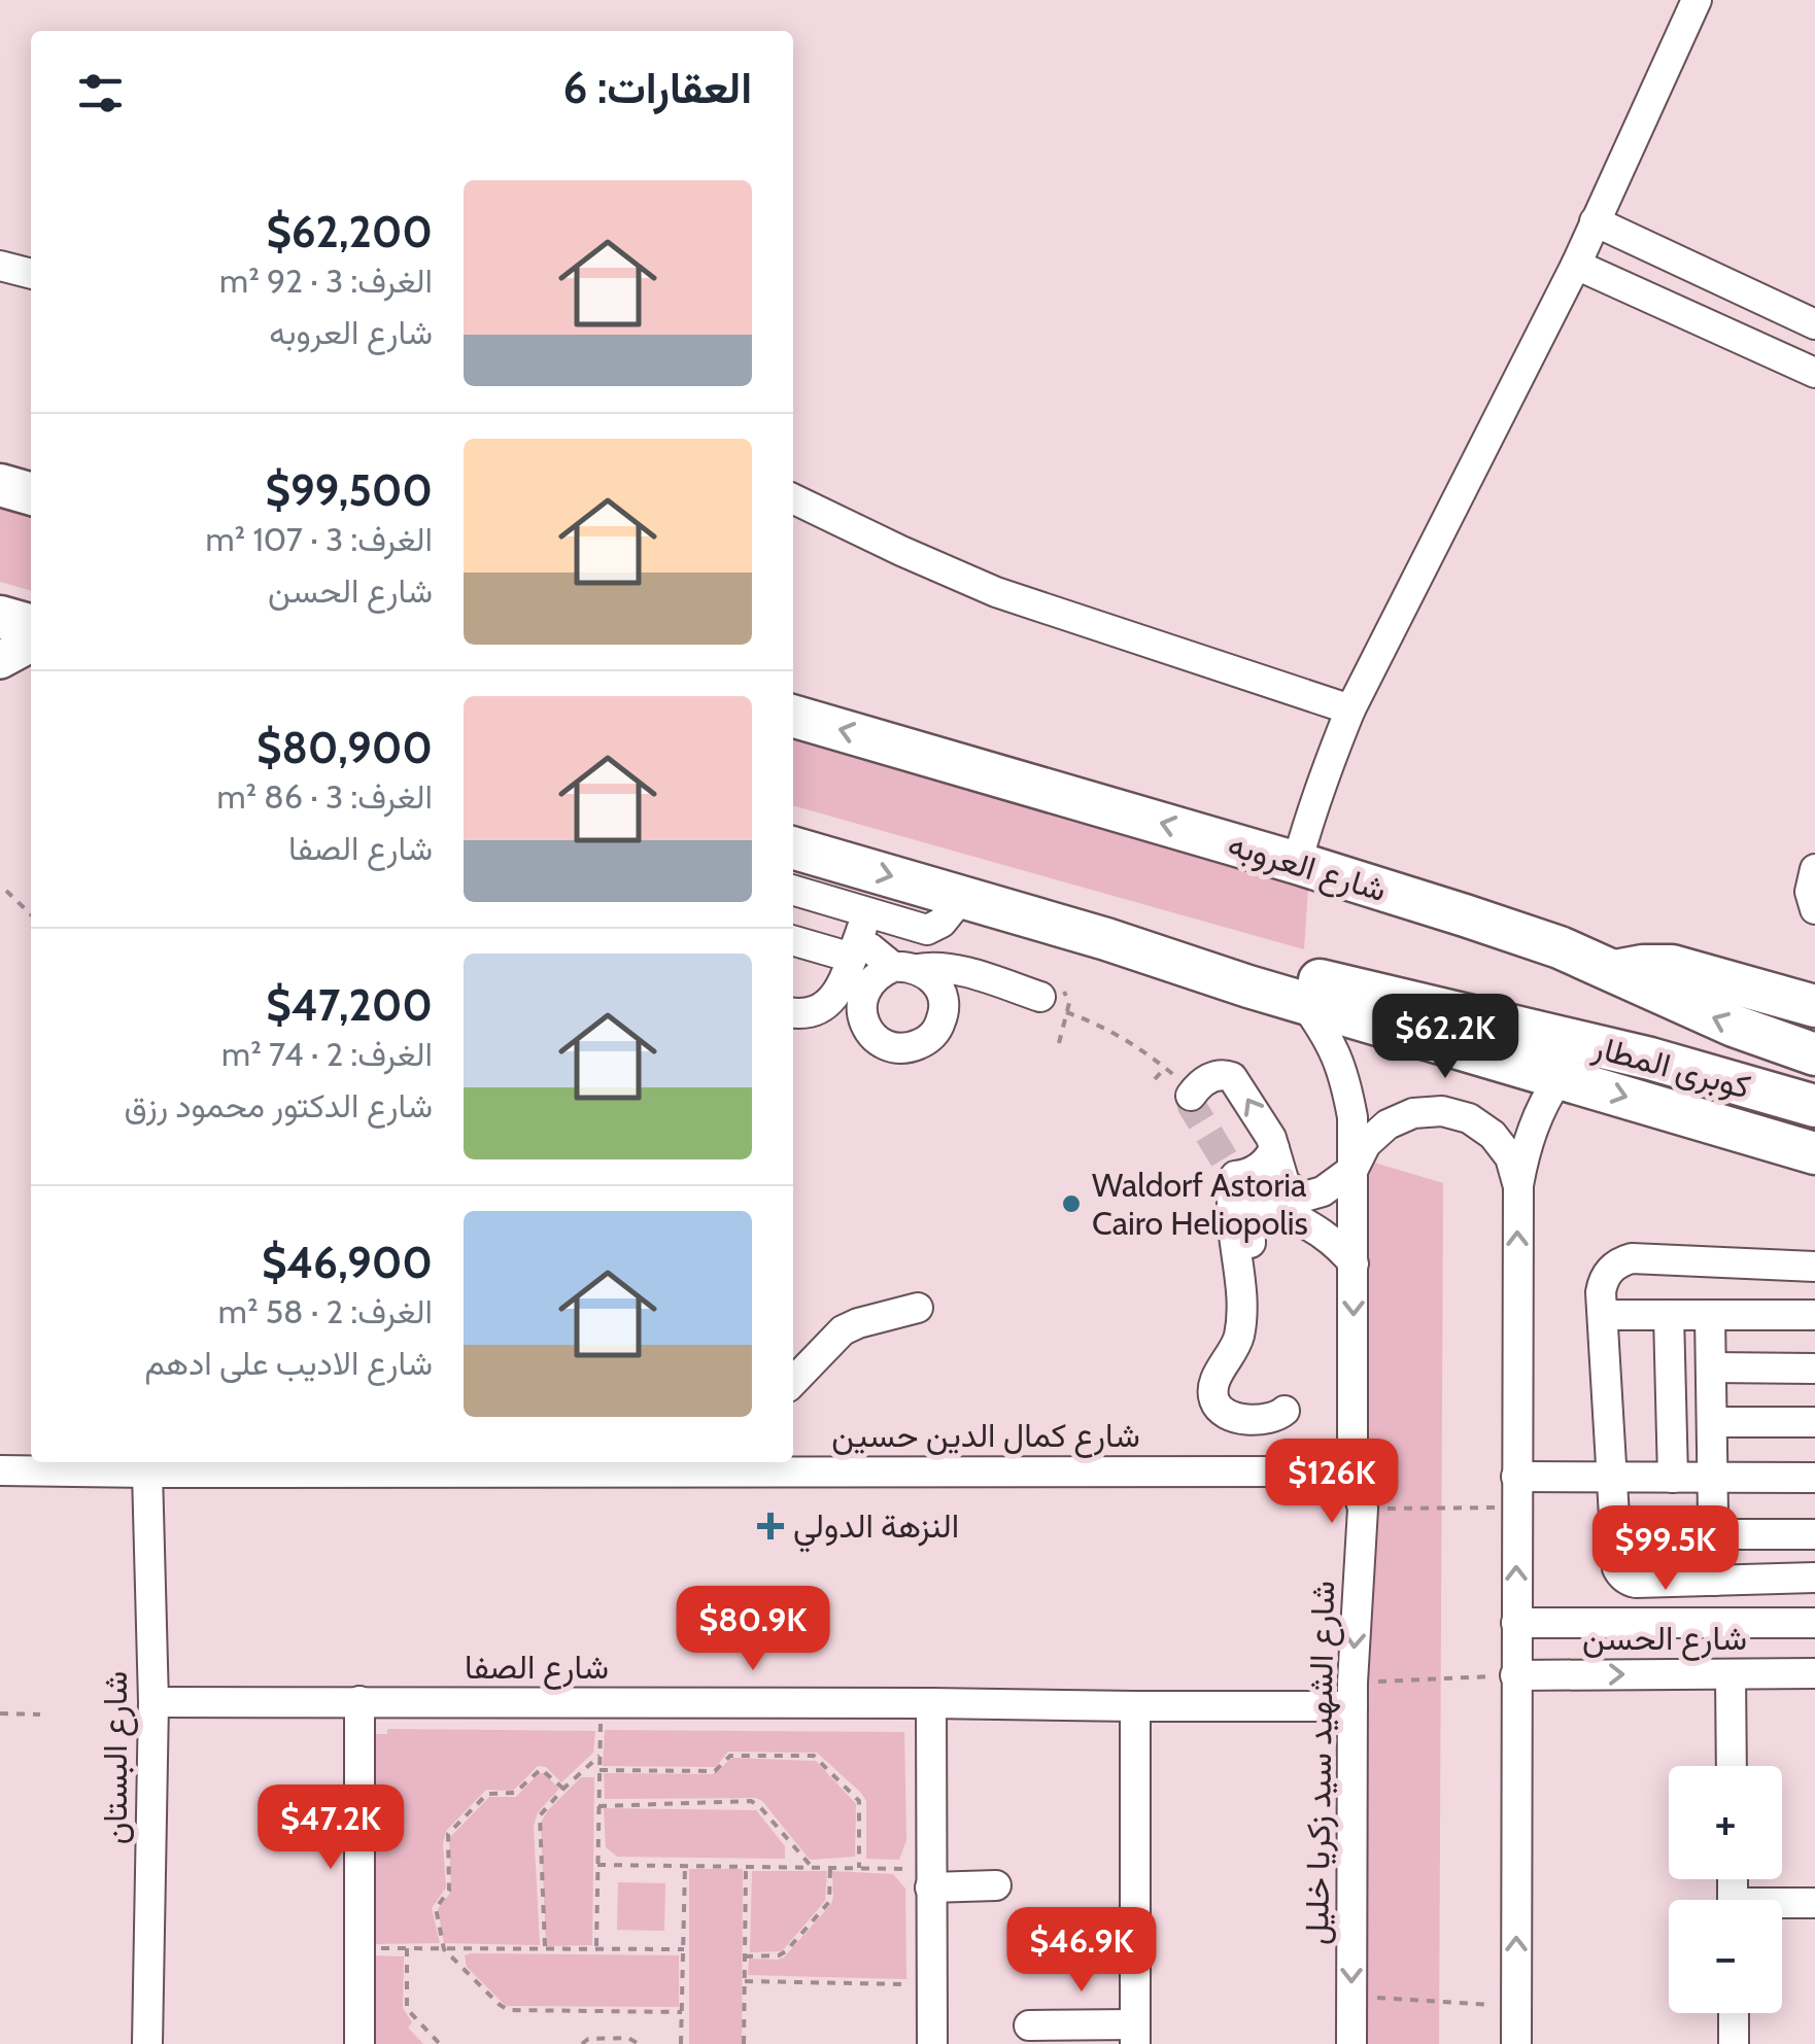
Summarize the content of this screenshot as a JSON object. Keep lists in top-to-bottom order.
{
  "streets": {
    "highway": ["شارع العروبه", "كوبرى المطار"],
    "street": [
      "شارع كمال الدين حسين",
      "شارع الحسن",
      "شارع الصفا",
      "شارع البستان",
      "شارع الشهيد سيد زكريا خليل"
    ]
  },
  "crossings": [
    ["شارع كمال الدين حسين", "شارع البستان"],
    ["شارع كمال الدين حسين", "شارع الشهيد سيد زكريا خليل"],
    ["شارع الصفا", "شارع البستان"],
    ["شارع الصفا", "شارع الشهيد سيد زكريا خليل"]
  ],
  "places": {
    "other": ["Waldorf Astoria Cairo Heliopolis"],
    "health": ["النزهة الدولي"]
  },
  "page": {
    "heading": "العقارات: 6",
    "list": [
      {
        "name": "$62,200",
        "note": "الغرف: 3 · 92 m² · شارع العروبه"
      },
      {
        "name": "$99,500",
        "note": "الغرف: 3 · 107 m² · شارع الحسن"
      },
      {
        "name": "$80,900",
        "note": "الغرف: 3 · 86 m² · شارع الصفا"
      },
      {
        "name": "$47,200",
        "note": "الغرف: 2 · 74 m² · شارع الدكتور محمود رزق"
      },
      {
        "name": "$46,900",
        "note": "الغرف: 2 · 58 m² · شارع الاديب على ادهم"
      }
    ],
    "price": [
      "$62.2K",
      "$126K",
      "$99.5K",
      "$80.9K",
      "$47.2K",
      "$46.9K"
    ],
    "map_buttons": ["+", "−"]
  }
}
